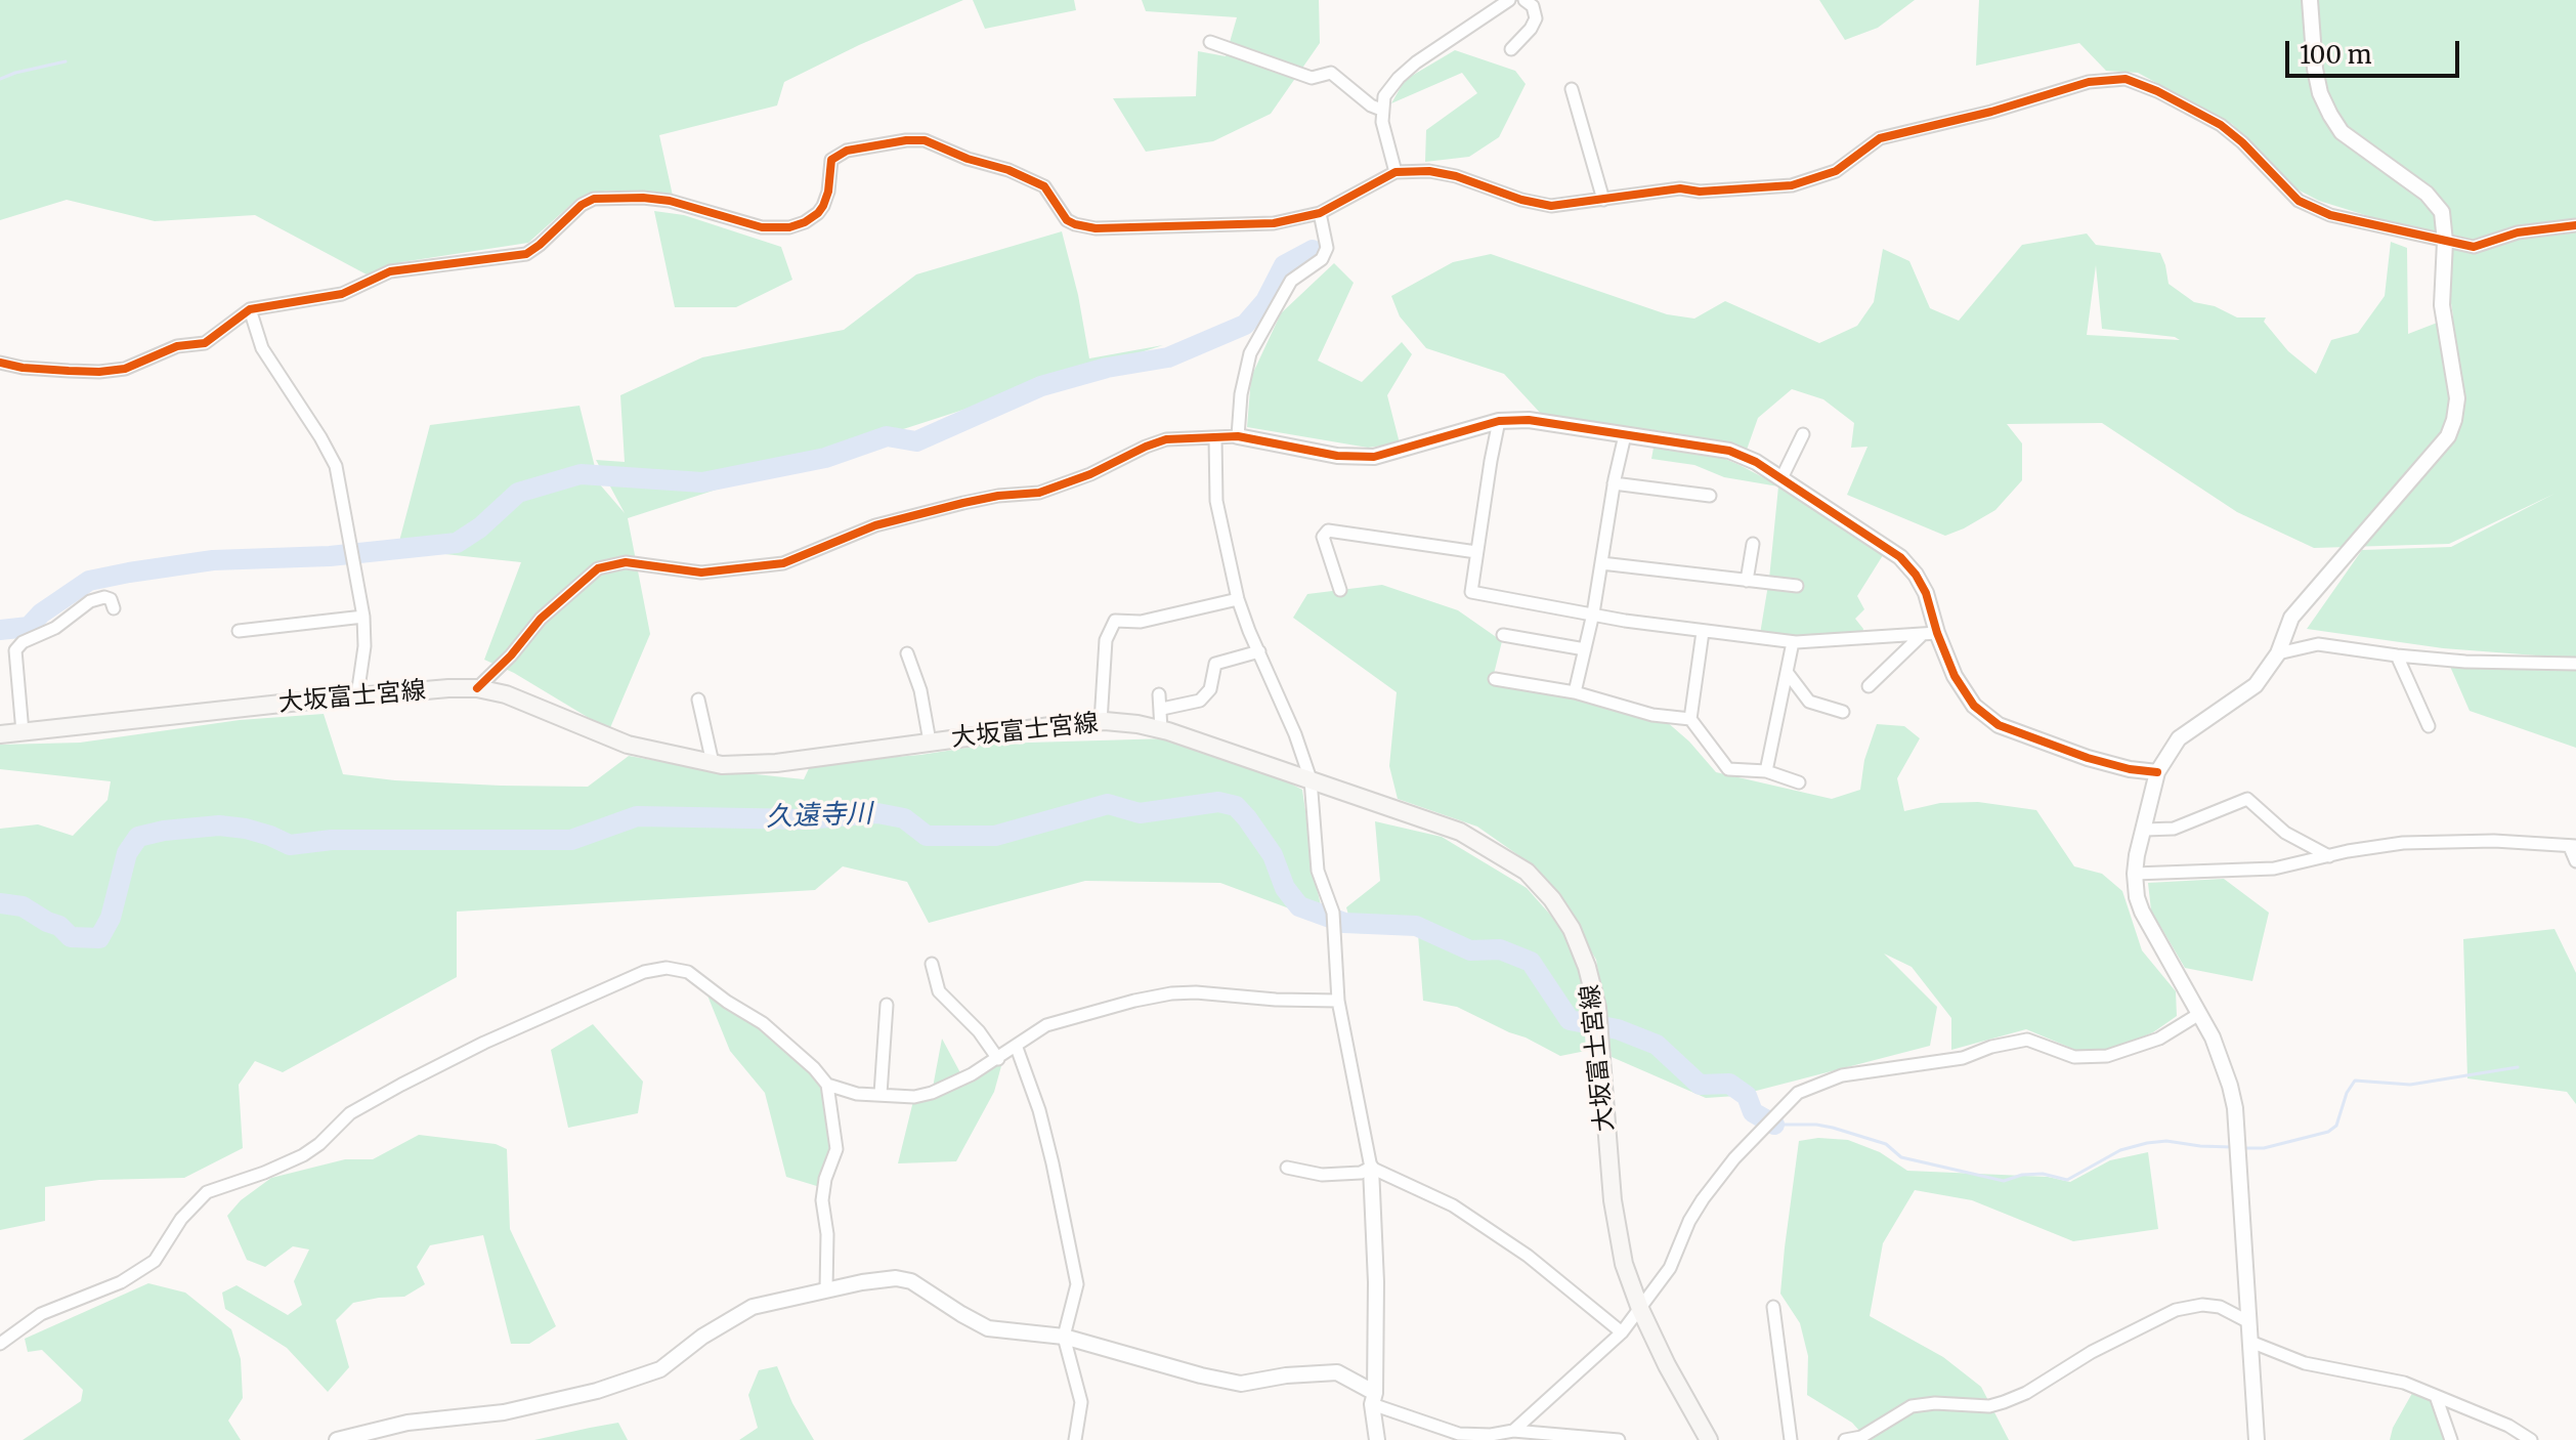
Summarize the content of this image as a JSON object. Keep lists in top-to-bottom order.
{
  "streets": {
    "main road": ["大坂富士宮線"]
  },
  "water": ["久遠寺川"],
  "scale_bar": "100 m"
}
